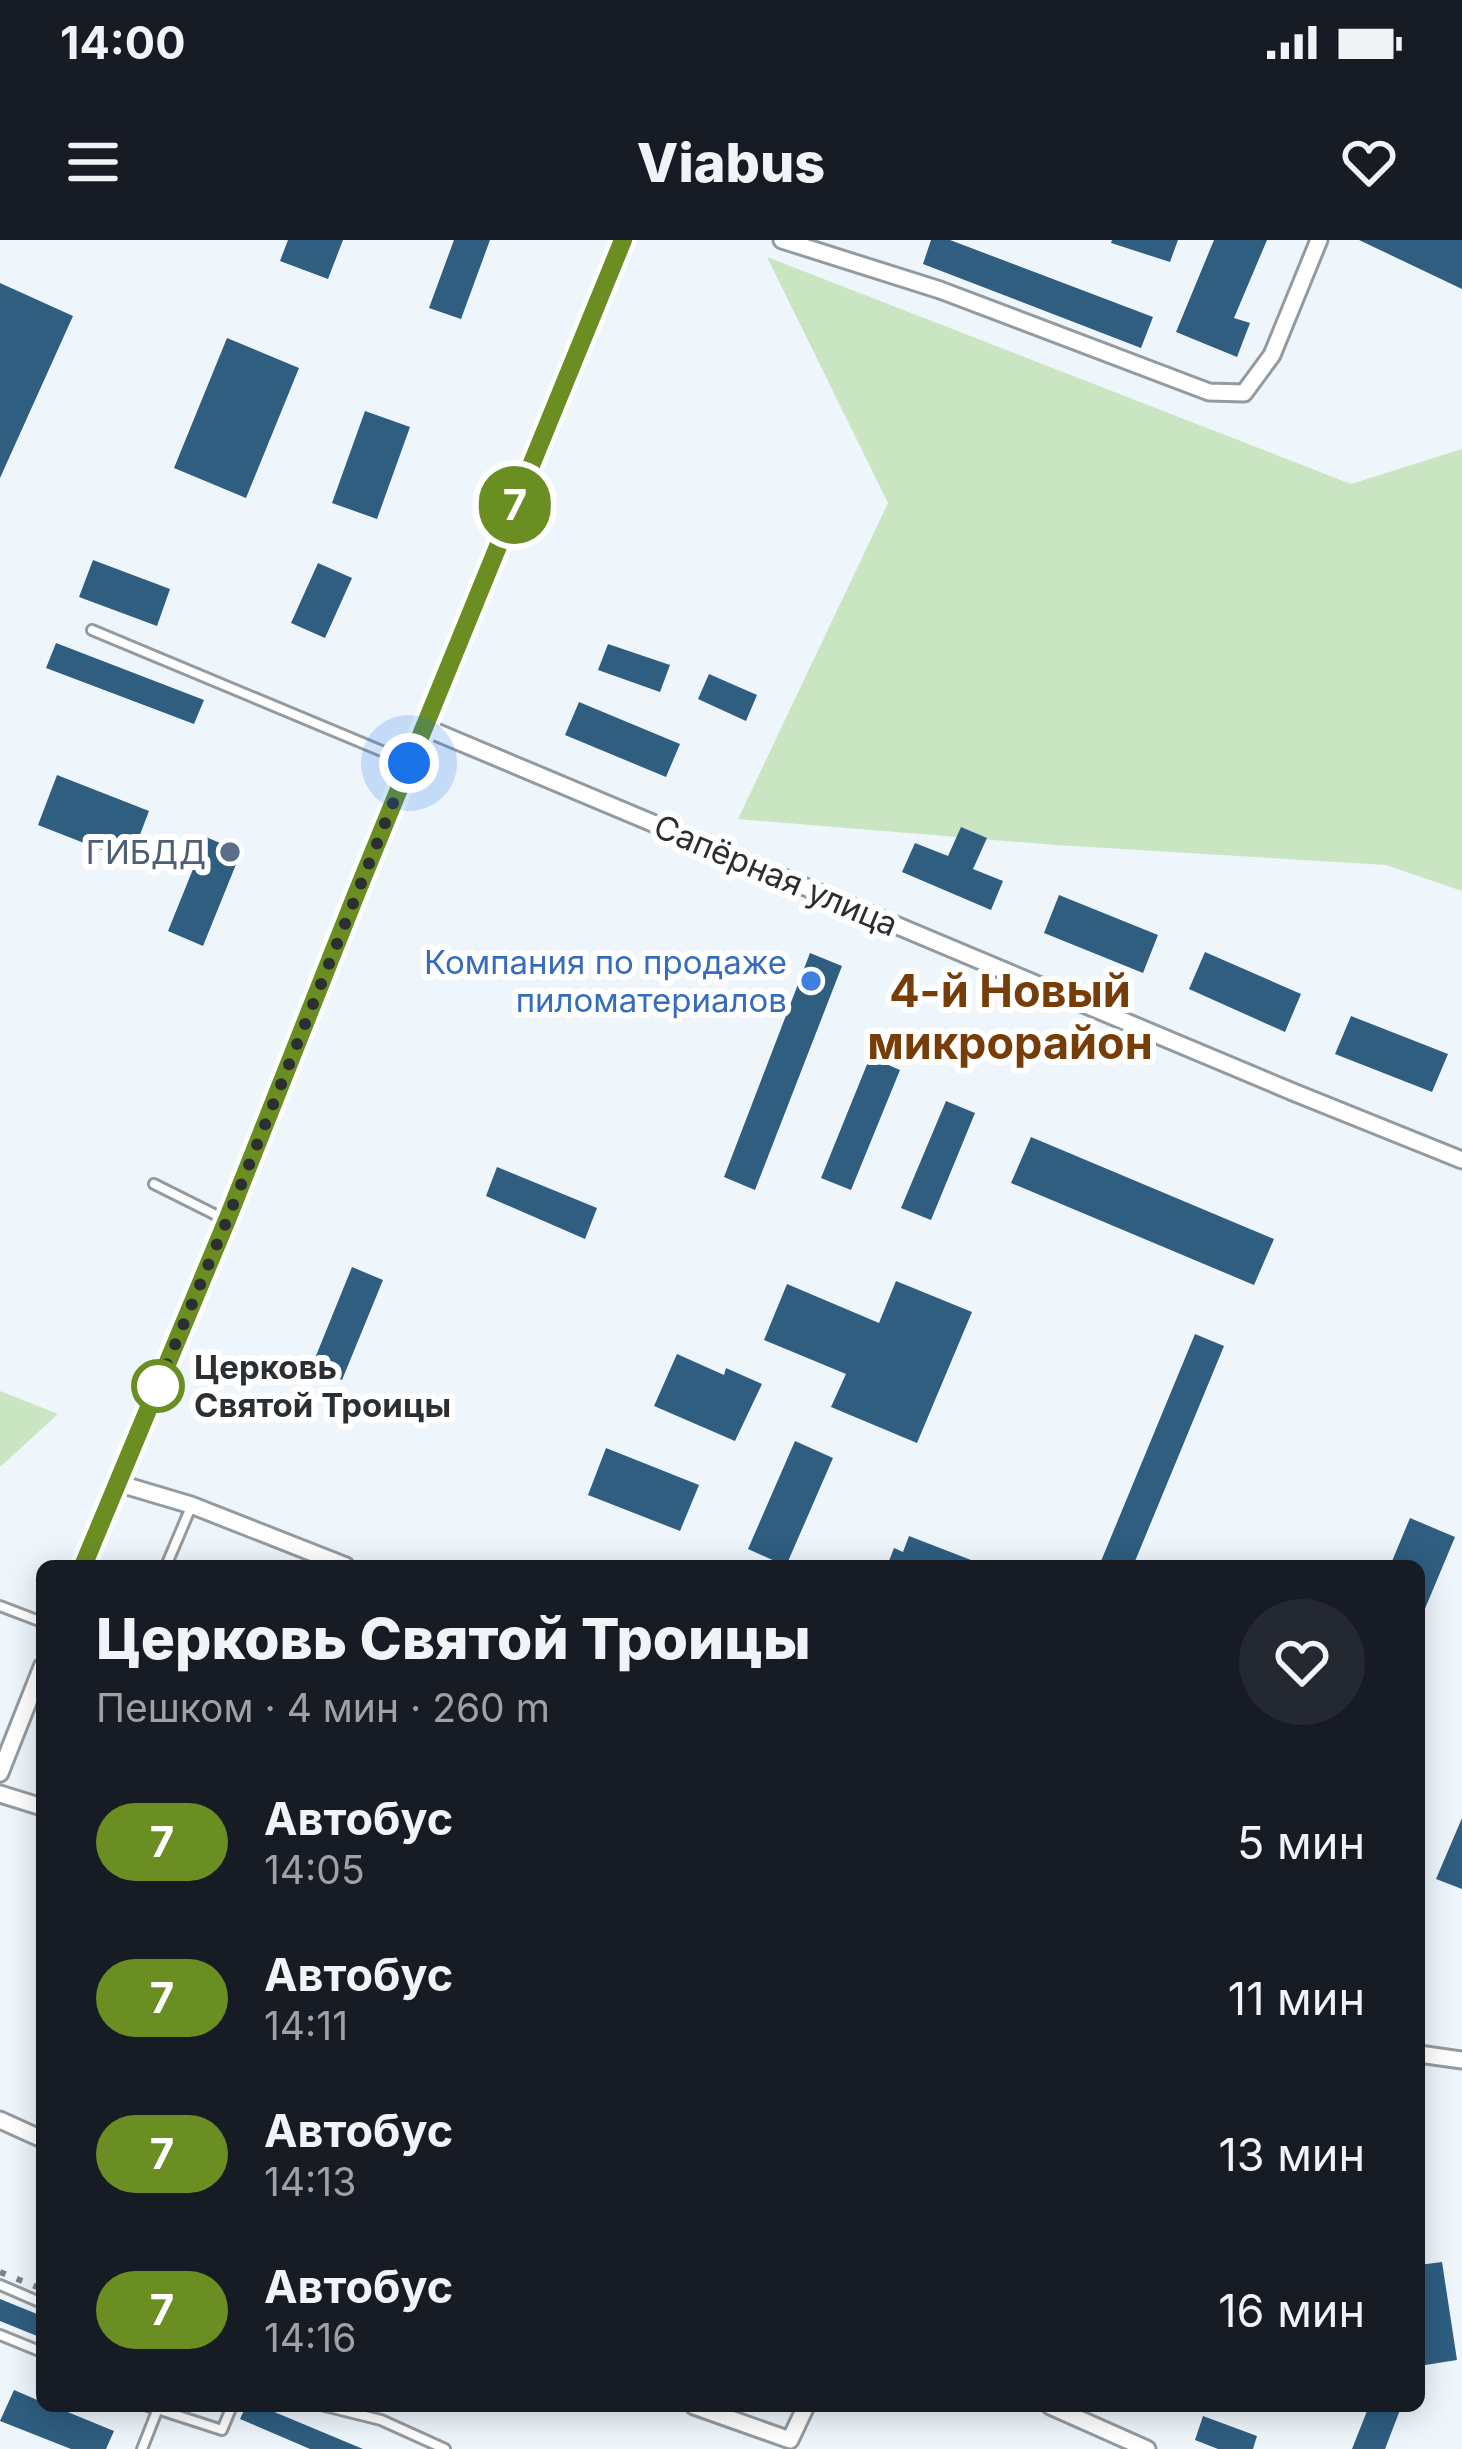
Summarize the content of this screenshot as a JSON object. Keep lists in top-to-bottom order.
{
  "streets": {
    "street": ["Сапёрная улица"]
  },
  "districts": ["4-й Новый микрорайон"],
  "places": ["ГИБДД", "Компания по продаже пиломатериалов", "Церковь Святой Троицы"],
  "lines": ["bus line 7"],
  "page": {
    "status": "14:00",
    "header": "Viabus",
    "on_map": "7",
    "heading": ["Церковь Святой Троицы", "Пешком · 4 мин · 260 m"],
    "list": [
      {
        "mark": "7",
        "name": "Автобус",
        "note": "14:05",
        "value": "5 мин"
      },
      {
        "mark": "7",
        "name": "Автобус",
        "note": "14:11",
        "value": "11 мин"
      },
      {
        "mark": "7",
        "name": "Автобус",
        "note": "14:13",
        "value": "13 мин"
      },
      {
        "mark": "7",
        "name": "Автобус",
        "note": "14:16",
        "value": "16 мин"
      }
    ]
  }
}
